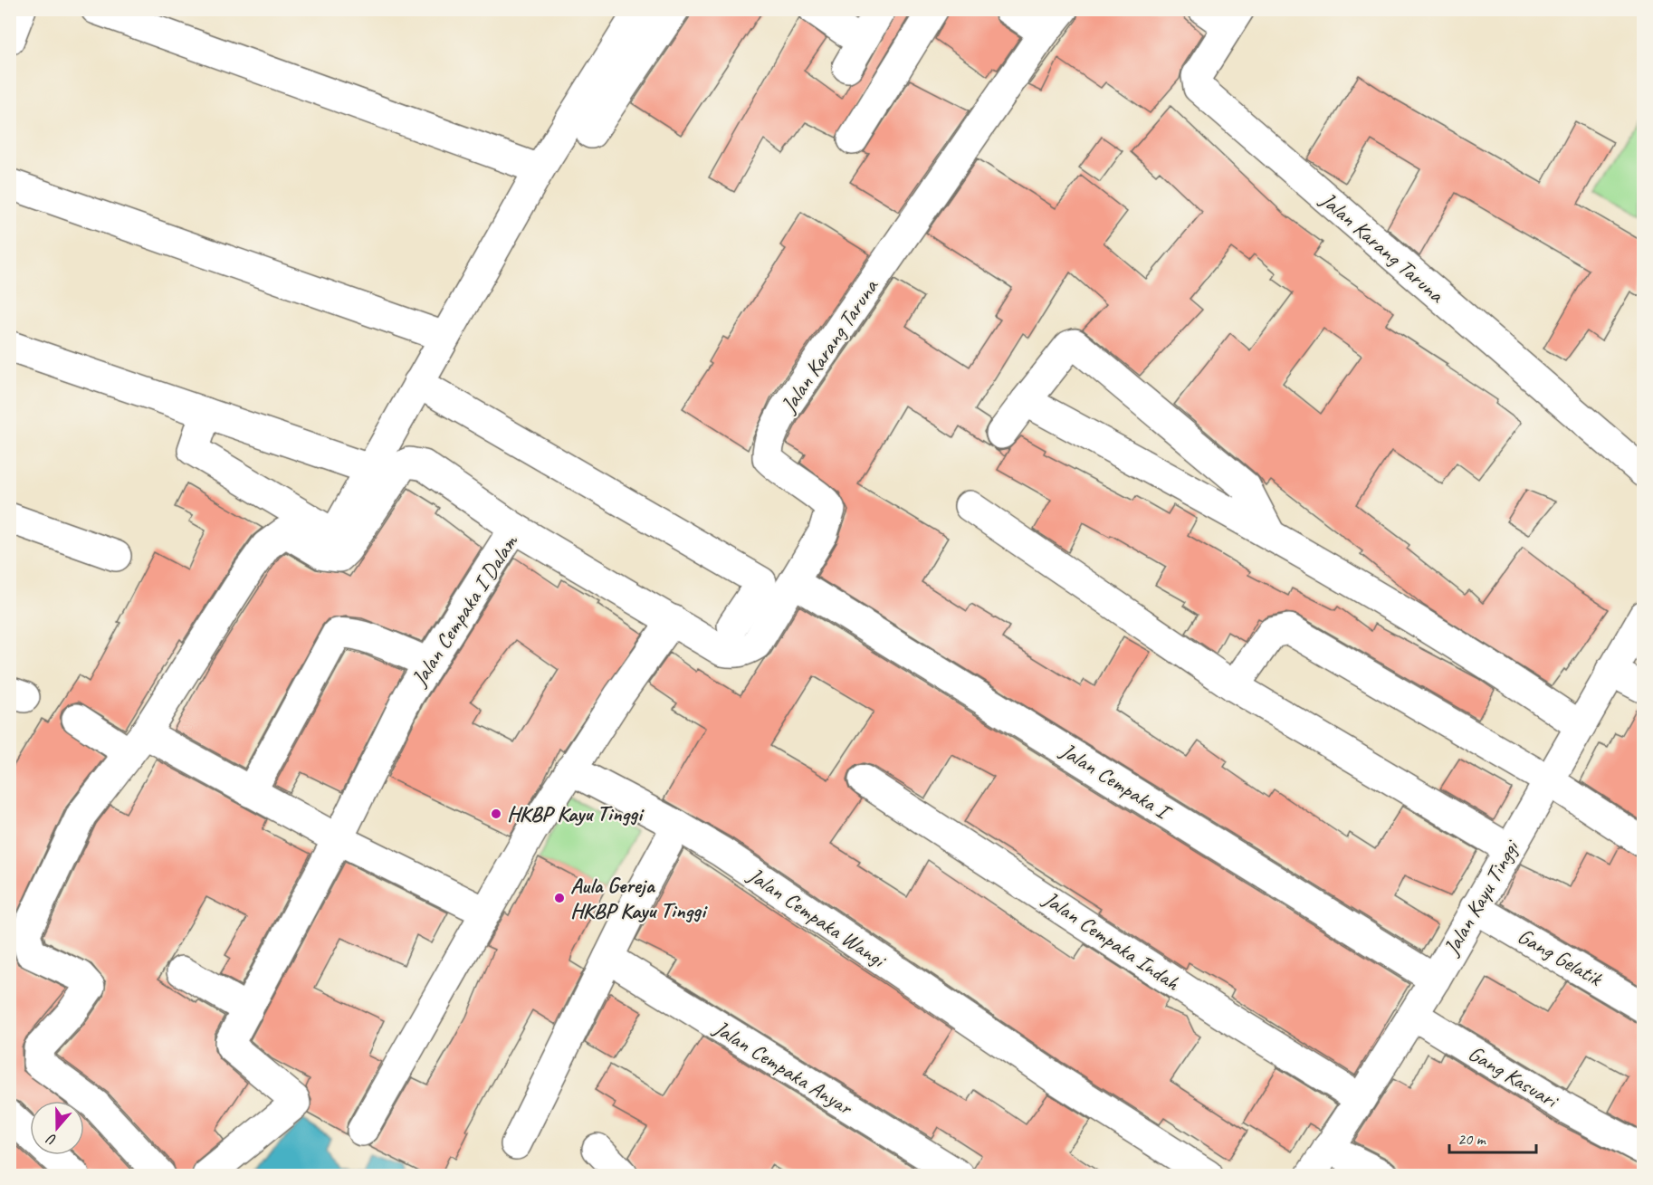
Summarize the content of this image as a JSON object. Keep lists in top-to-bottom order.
{
  "streets": {
    "street": [
      "Jalan Karang Taruna",
      "Jalan Cempaka I Dalam",
      "Jalan Cempaka I",
      "Jalan Kayu Tinggi",
      "Jalan Cempaka Wangi",
      "Jalan Cempaka Indah",
      "Gang Gelatik",
      "Jalan Cempaka Anyar",
      "Gang Kasuari"
    ]
  },
  "crossings": [
    ["Jalan Karang Taruna", "Jalan Cempaka I Dalam"],
    ["Jalan Karang Taruna", "Jalan Cempaka I"],
    ["Jalan Cempaka I", "Jalan Kayu Tinggi"],
    ["Jalan Kayu Tinggi", "Jalan Cempaka Indah"],
    ["Jalan Kayu Tinggi", "Gang Gelatik"],
    ["Jalan Kayu Tinggi", "Gang Kasuari"]
  ],
  "places": ["HKBP Kayu Tinggi", "Aula Gereja HKBP Kayu Tinggi"],
  "scale_bar": "20 m",
  "north": "bottom"
}
